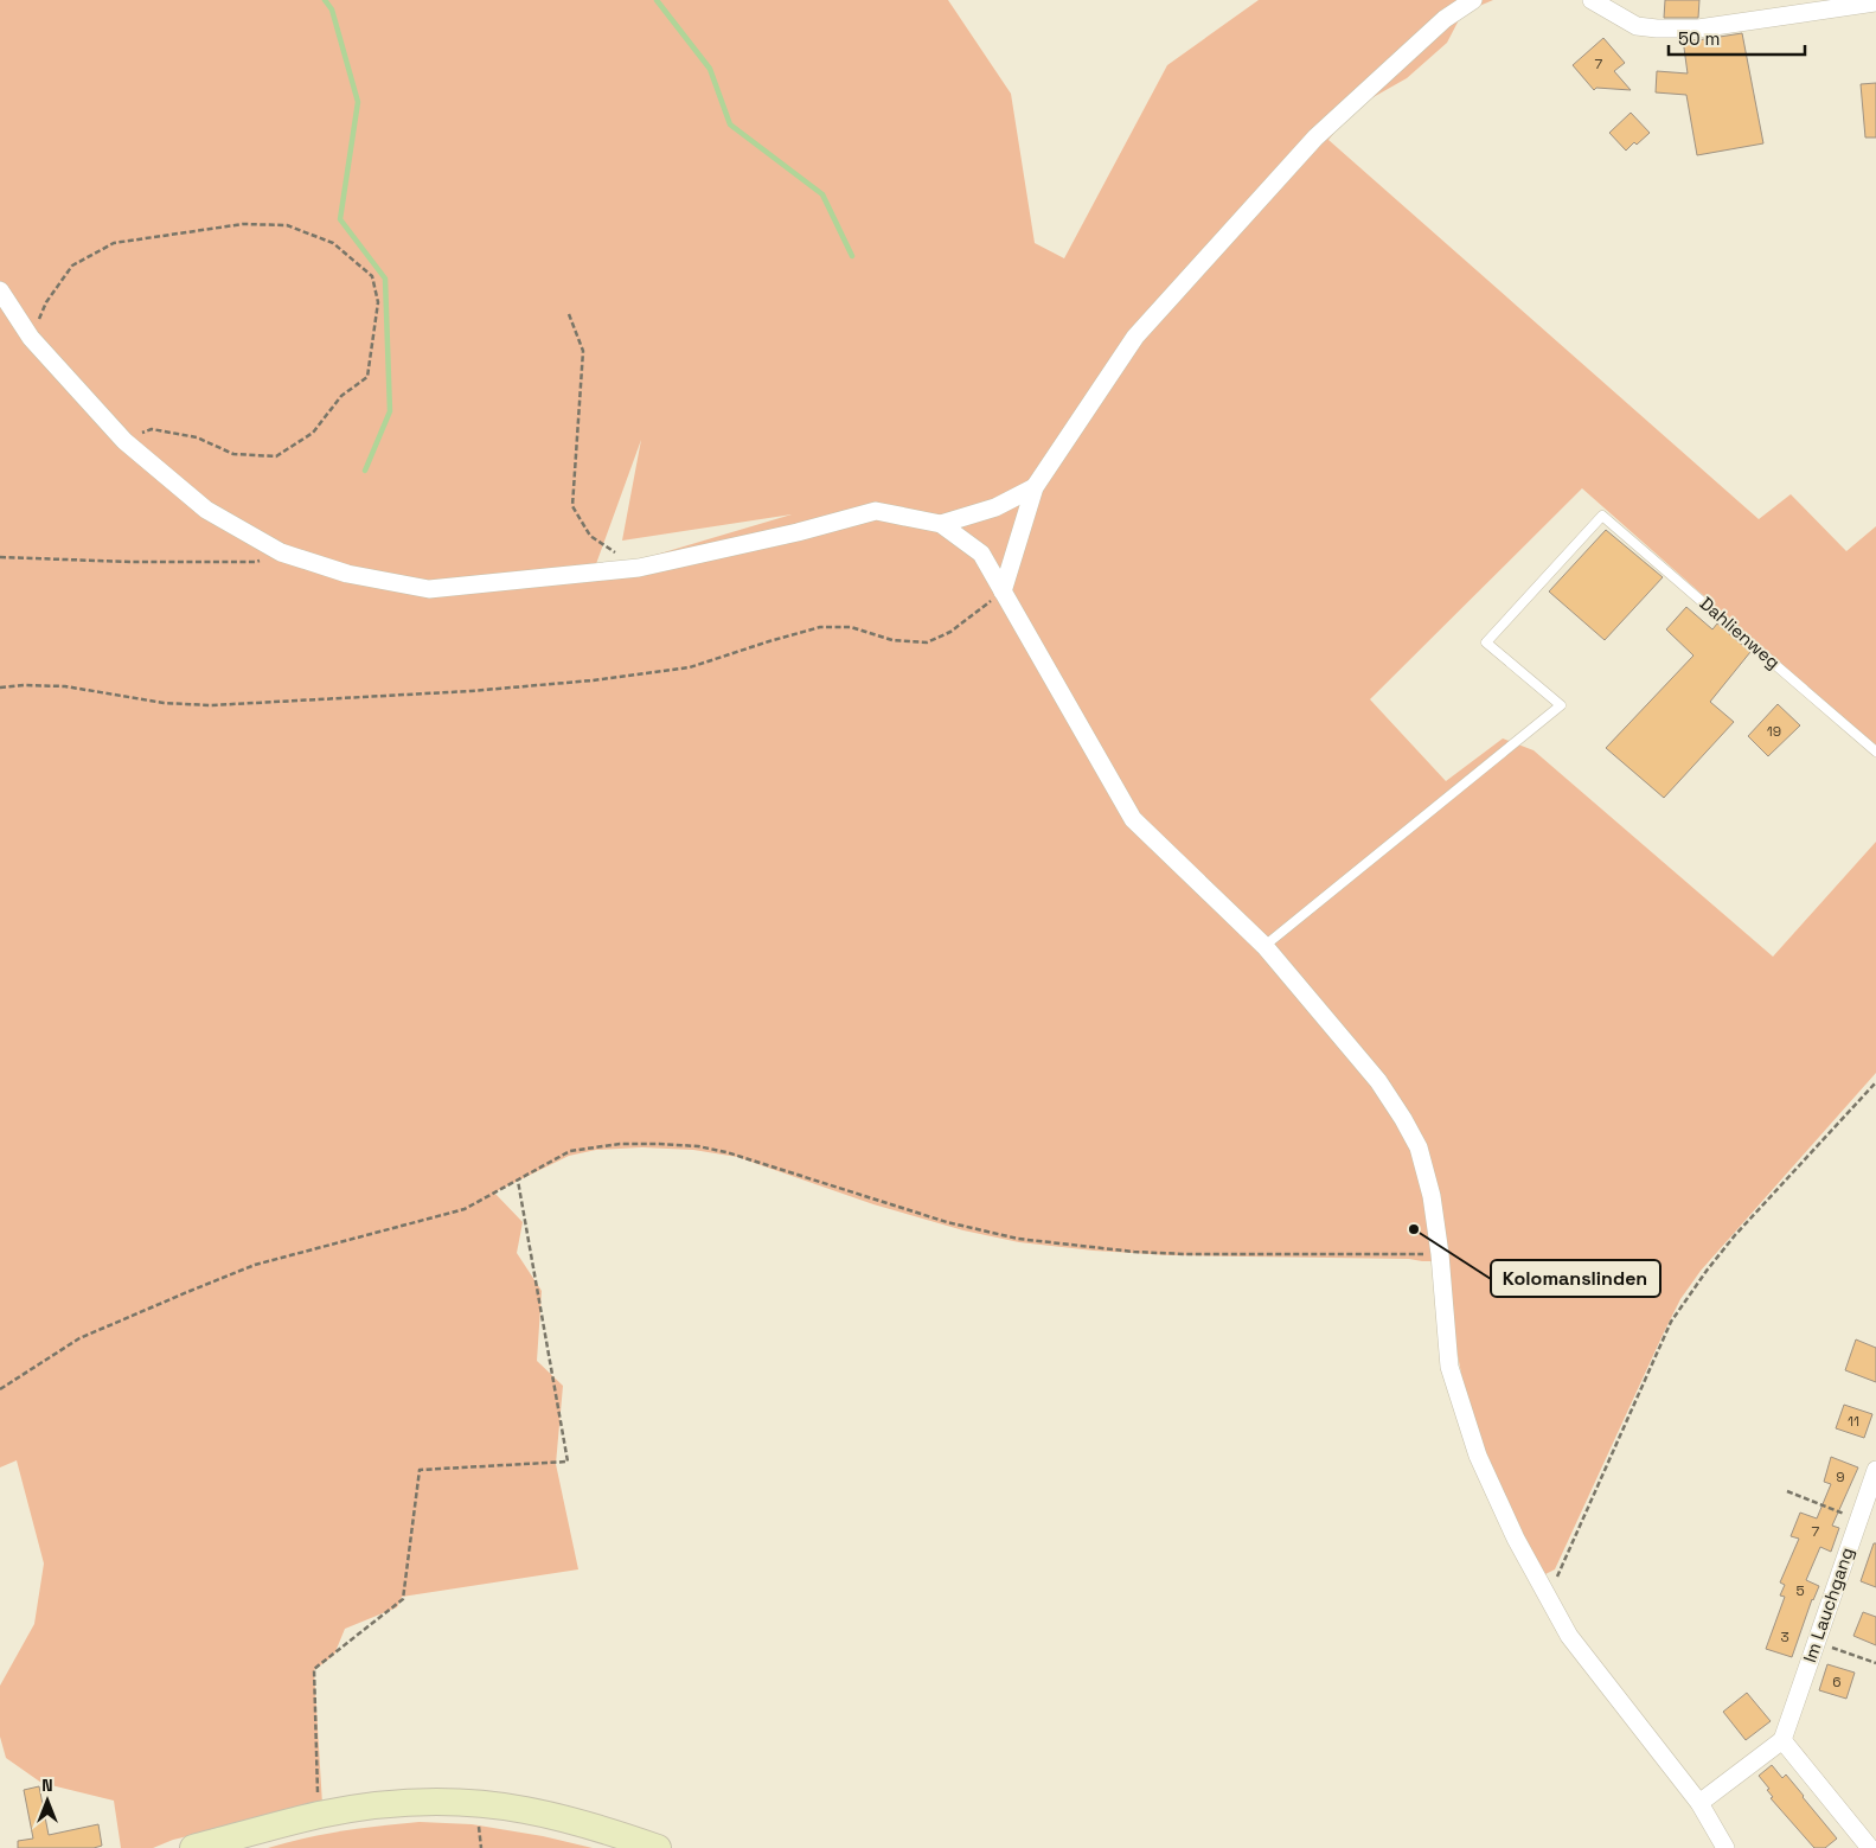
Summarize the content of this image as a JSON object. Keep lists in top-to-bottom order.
{
  "streets": {
    "street": ["Im Lauchgang"],
    "lane": ["Dahlienweg"]
  },
  "places": ["Kolomanslinden"],
  "house_numbers": [
    "7",
    "19",
    "11",
    "9",
    "7",
    "5",
    "3",
    "6"
  ],
  "scale_bar": "50 m",
  "north": "top"
}
